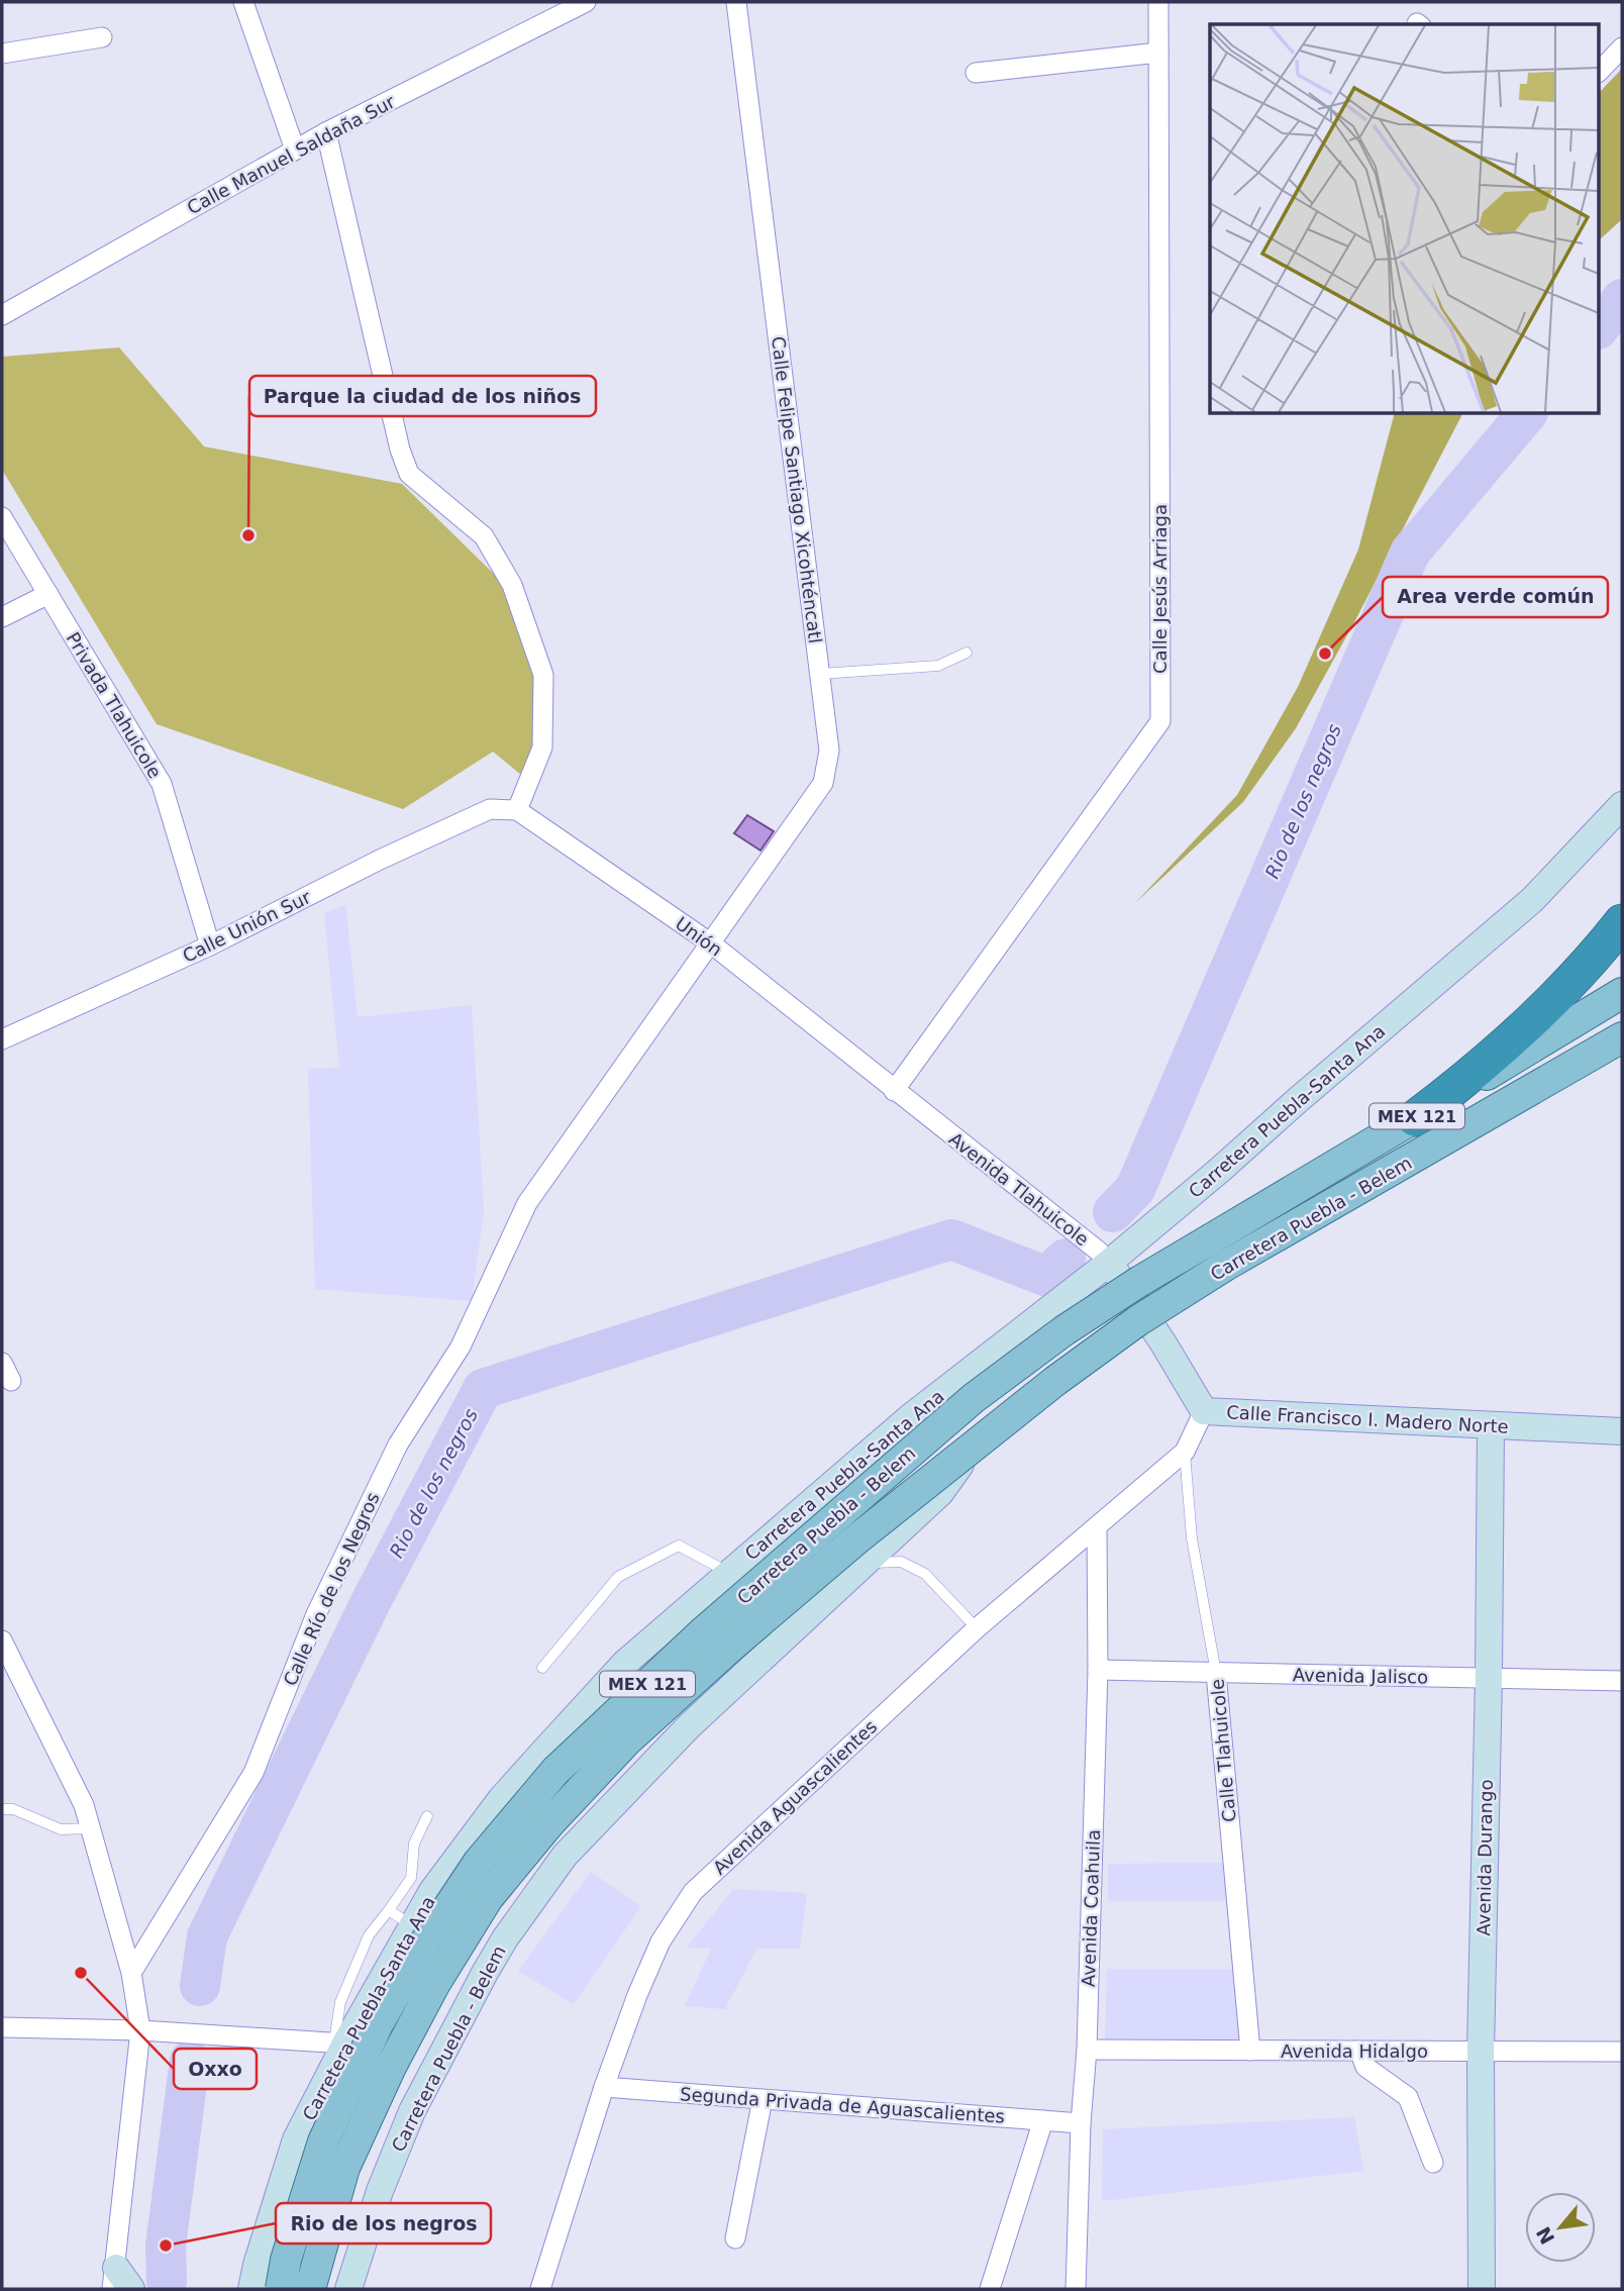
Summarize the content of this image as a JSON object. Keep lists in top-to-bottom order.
{
  "streets": {
    "main road": ["MEX 121", "Carretera Puebla - Belem"],
    "street": [
      "Calle Manuel Saldaña Sur",
      "Calle Felipe Santiago Xicohténcatl",
      "Calle Jesús Arriaga",
      "Privada Tlahuicole",
      "Calle Unión Sur",
      "Unión",
      "Carretera Puebla-Santa Ana",
      "Avenida Tlahuicole",
      "Calle Francisco I. Madero Norte",
      "Calle Río de los Negros",
      "Avenida Jalisco",
      "Calle Tlahuicole",
      "Avenida Aguascalientes",
      "Avenida Durango",
      "Avenida Coahuila",
      "Avenida Hidalgo",
      "Segunda Privada de Aguascalientes"
    ]
  },
  "crossings": [
    ["Calle Felipe Santiago Xicohténcatl", "Unión"],
    ["Calle Felipe Santiago Xicohténcatl", "Calle Río de los Negros"],
    ["Calle Jesús Arriaga", "Unión"],
    ["Calle Jesús Arriaga", "Avenida Tlahuicole"],
    ["Privada Tlahuicole", "Calle Unión Sur"],
    ["Calle Unión Sur", "Unión"],
    ["Unión", "Avenida Tlahuicole"],
    ["Unión", "Calle Río de los Negros"],
    ["Carretera Puebla-Santa Ana", "Avenida Tlahuicole"],
    ["Avenida Tlahuicole", "Calle Francisco I. Madero Norte"],
    ["Calle Francisco I. Madero Norte", "Avenida Aguascalientes"],
    ["Calle Francisco I. Madero Norte", "Avenida Durango"],
    ["Avenida Jalisco", "Calle Tlahuicole"],
    ["Avenida Jalisco", "Avenida Durango"],
    ["Avenida Jalisco", "Avenida Coahuila"],
    ["Calle Tlahuicole", "Avenida Aguascalientes"],
    ["Calle Tlahuicole", "Avenida Hidalgo"],
    ["Avenida Aguascalientes", "Avenida Coahuila"],
    ["Avenida Aguascalientes", "Segunda Privada de Aguascalientes"],
    ["Avenida Durango", "Avenida Hidalgo"],
    ["Avenida Coahuila", "Avenida Hidalgo"],
    ["Avenida Coahuila", "Segunda Privada de Aguascalientes"]
  ],
  "water": ["Rio de los negros"],
  "places": [
    "Parque la ciudad de los niños",
    "Area verde común",
    "Oxxo",
    "Rio de los negros"
  ],
  "north": "bottom left"
}
